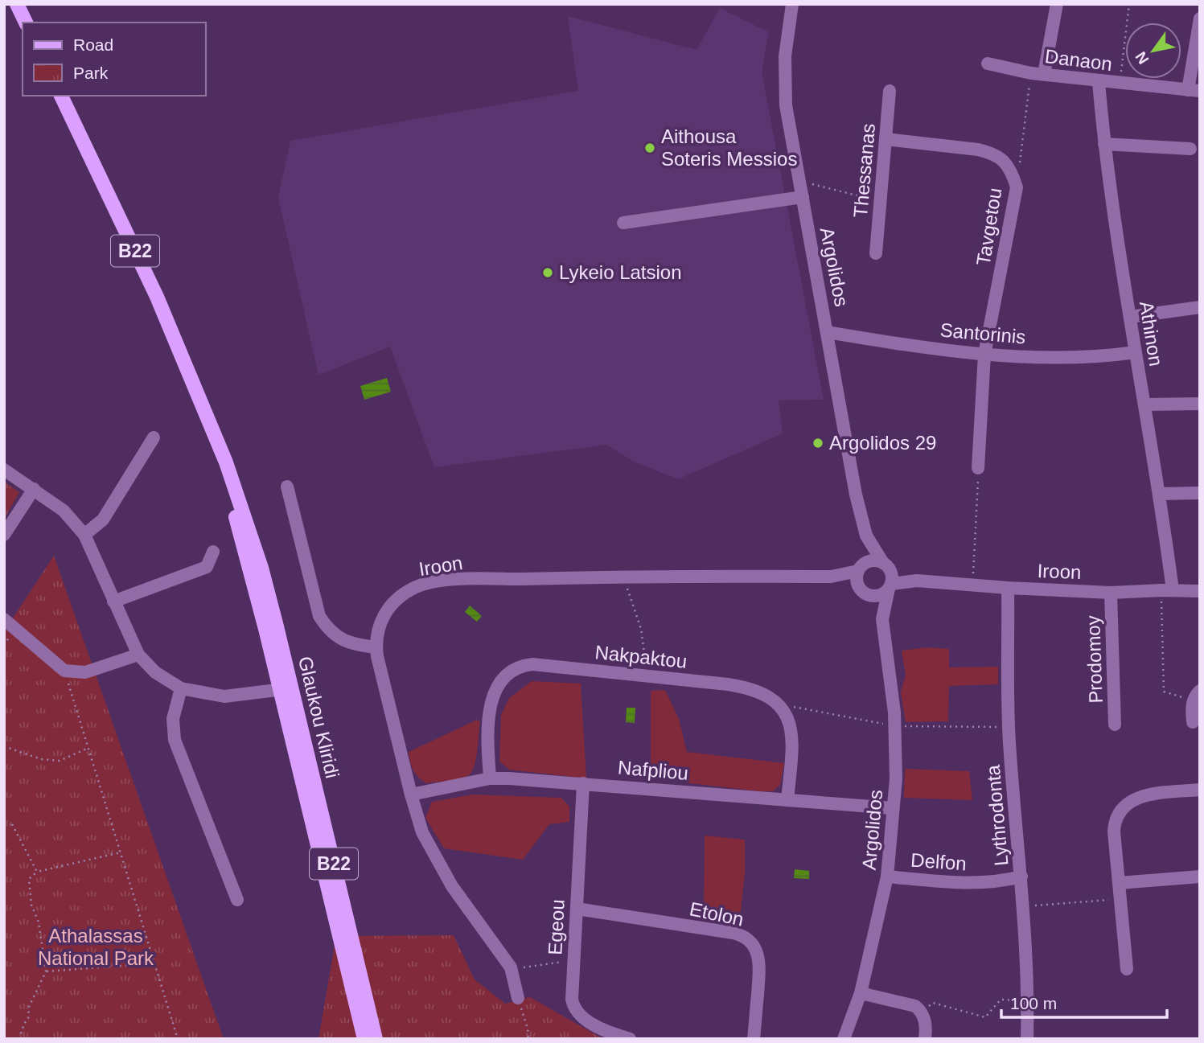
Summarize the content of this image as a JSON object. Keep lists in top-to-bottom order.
{
  "streets": {
    "main road": ["B22", "Glaukou Kliridi"],
    "street": [
      "Danaon",
      "Thessanas",
      "Tavgetou",
      "Argolidos",
      "Santorinis",
      "Athinon",
      "Iroon",
      "Nakpaktou",
      "Prodomoy",
      "Nafpliou",
      "Lythrodonta",
      "Delfon",
      "Etolon",
      "Egeou"
    ]
  },
  "crossings": [
    ["Danaon", "Athinon"],
    ["Thessanas", "Tavgetou"],
    ["Tavgetou", "Santorinis"],
    ["Argolidos", "Santorinis"],
    ["Argolidos", "Iroon"],
    ["Argolidos", "Nafpliou"],
    ["Argolidos", "Delfon"],
    ["Santorinis", "Athinon"],
    ["Athinon", "Iroon"],
    ["Iroon", "Prodomoy"],
    ["Iroon", "Nafpliou"],
    ["Iroon", "Lythrodonta"],
    ["Nakpaktou", "Nafpliou"],
    ["Nafpliou", "Egeou"],
    ["Lythrodonta", "Delfon"],
    ["Etolon", "Egeou"]
  ],
  "parks": ["Athalassas National Park"],
  "places": ["Aithousa Soteris Messios", "Lykeio Latsion", "Argolidos 29"],
  "legend": ["Road", "Park"],
  "scale_bar": "100 m",
  "north": "bottom left"
}
